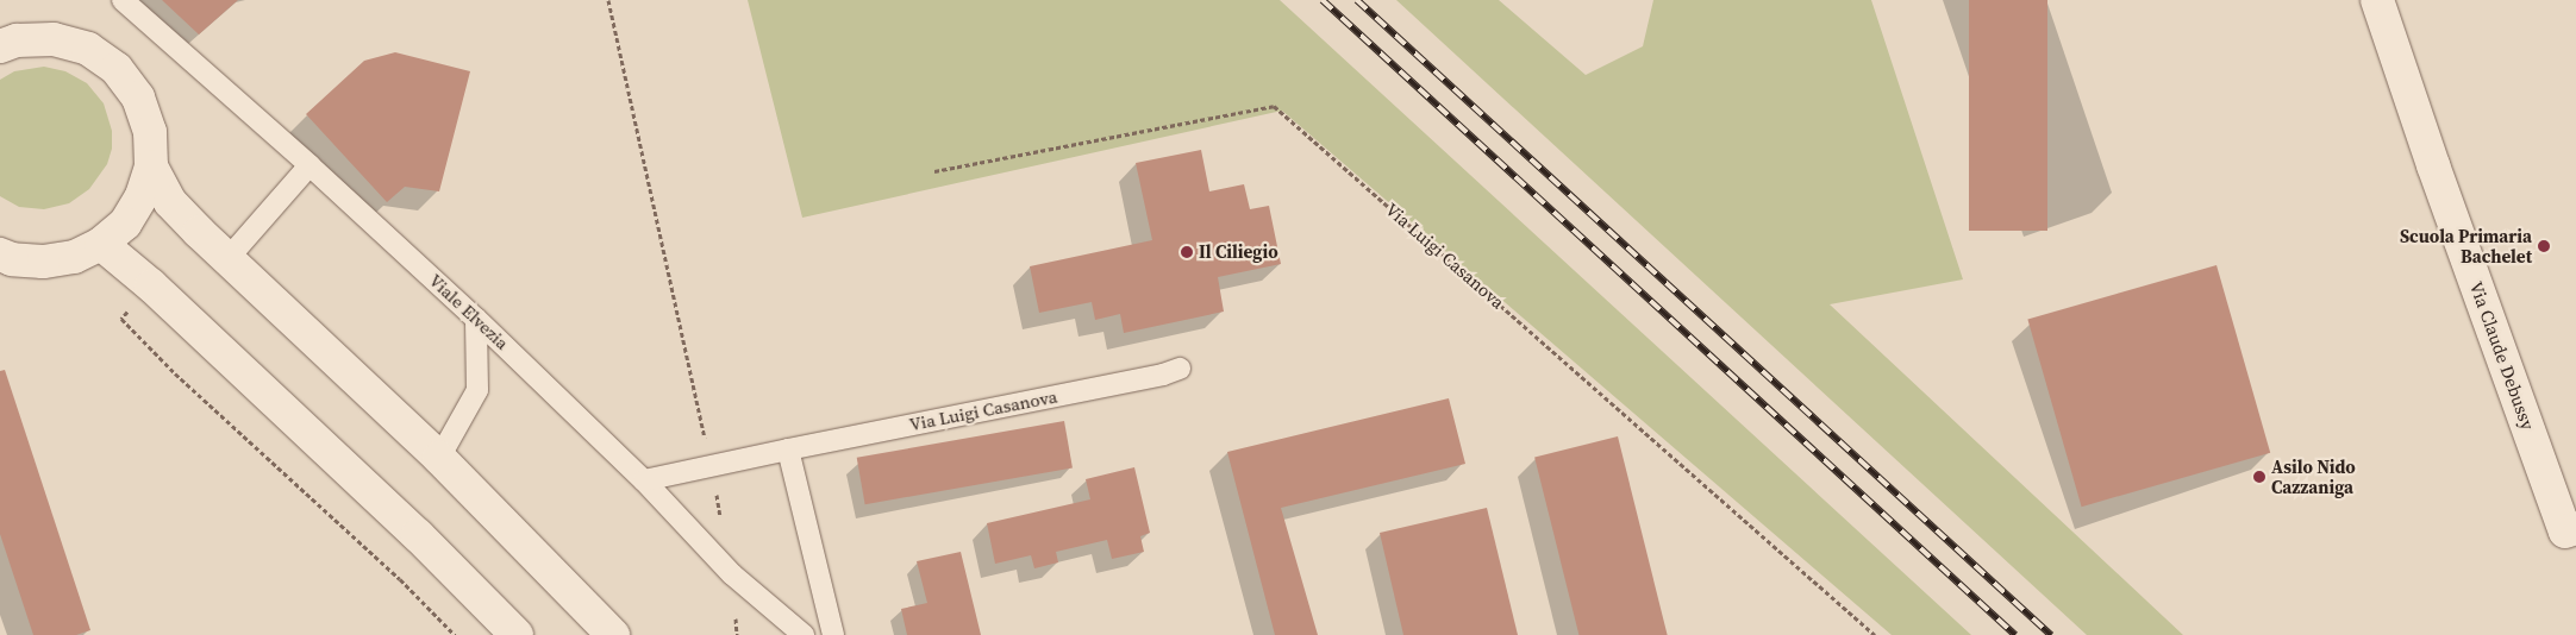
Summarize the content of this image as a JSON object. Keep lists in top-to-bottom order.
{
  "streets": {
    "main road": ["Via Claude Debussy"],
    "lane": ["Via Luigi Casanova", "Viale Elvezia"]
  },
  "crossings": [
    ["Via Luigi Casanova", "Viale Elvezia"]
  ],
  "places": ["Scuola Primaria Bachelet", "Il Ciliegio", "Asilo Nido Cazzaniga"]
}
